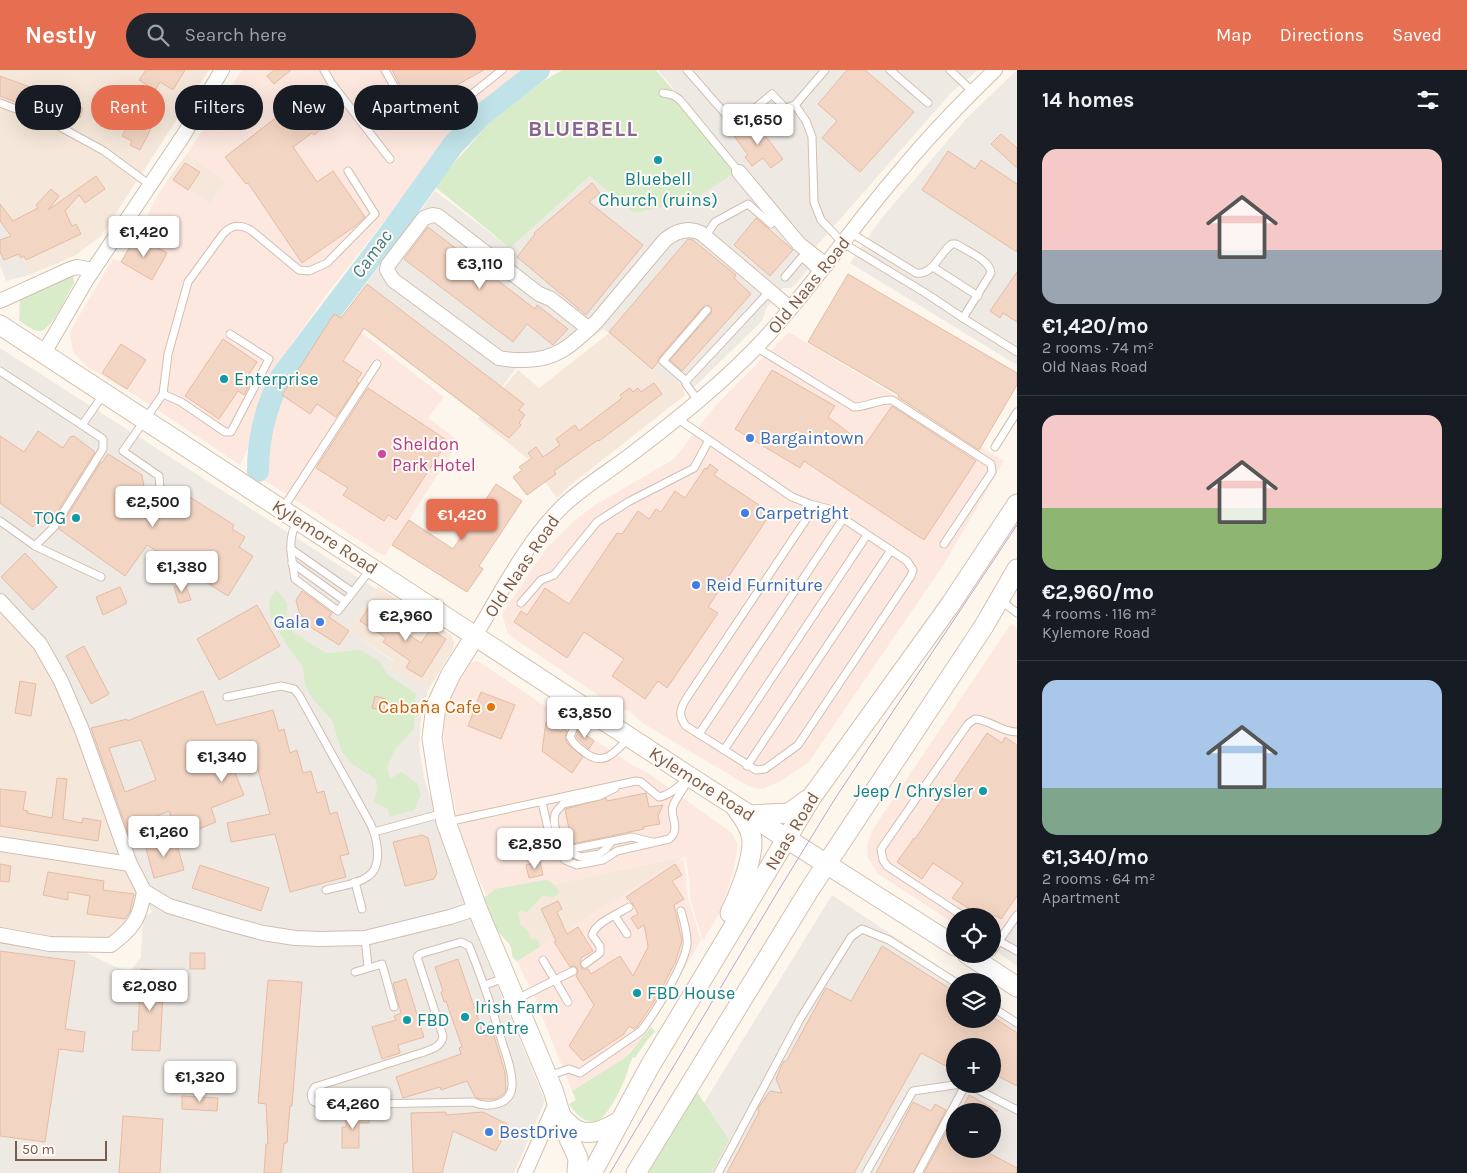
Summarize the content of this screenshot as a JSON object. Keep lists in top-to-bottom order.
{
  "streets": {
    "main road": ["Old Naas Road", "Kylemore Road", "Naas Road"]
  },
  "crossings": [
    ["Old Naas Road", "Kylemore Road"],
    ["Kylemore Road", "Naas Road"]
  ],
  "districts": ["BLUEBELL"],
  "water": ["Camac"],
  "places": [
    "Bluebell Church (ruins)",
    "Enterprise",
    "Bargaintown",
    "Sheldon Park Hotel",
    "Carpetright",
    "TOG",
    "Reid Furniture",
    "Gala",
    "Cabaña Cafe",
    "Jeep / Chrysler",
    "FBD House",
    "Irish Farm Centre",
    "FBD",
    "BestDrive"
  ],
  "scale_bar": "50 m",
  "page": {
    "header": "Nestly",
    "search": "Search here",
    "nav": ["Map", "Directions", "Saved"],
    "heading": "14 homes",
    "chip": [
      "Buy",
      "Rent",
      "Filters",
      "New",
      "Apartment"
    ],
    "price": [
      "€1,650",
      "€1,420",
      "€3,110",
      "€2,500",
      "€1,420",
      "€1,380",
      "€2,960",
      "€3,850",
      "€1,340",
      "€1,260",
      "€2,850",
      "€2,080",
      "€1,320",
      "€4,260"
    ],
    "list": [
      {
        "name": "€1,420/mo",
        "note": "2 rooms · 74 m² · Old Naas Road"
      },
      {
        "name": "€2,960/mo",
        "note": "4 rooms · 116 m² · Kylemore Road"
      },
      {
        "name": "€1,340/mo",
        "note": "2 rooms · 64 m² · Apartment"
      }
    ],
    "map_buttons": ["+", "−"],
    "scale": "50 m"
  }
}
